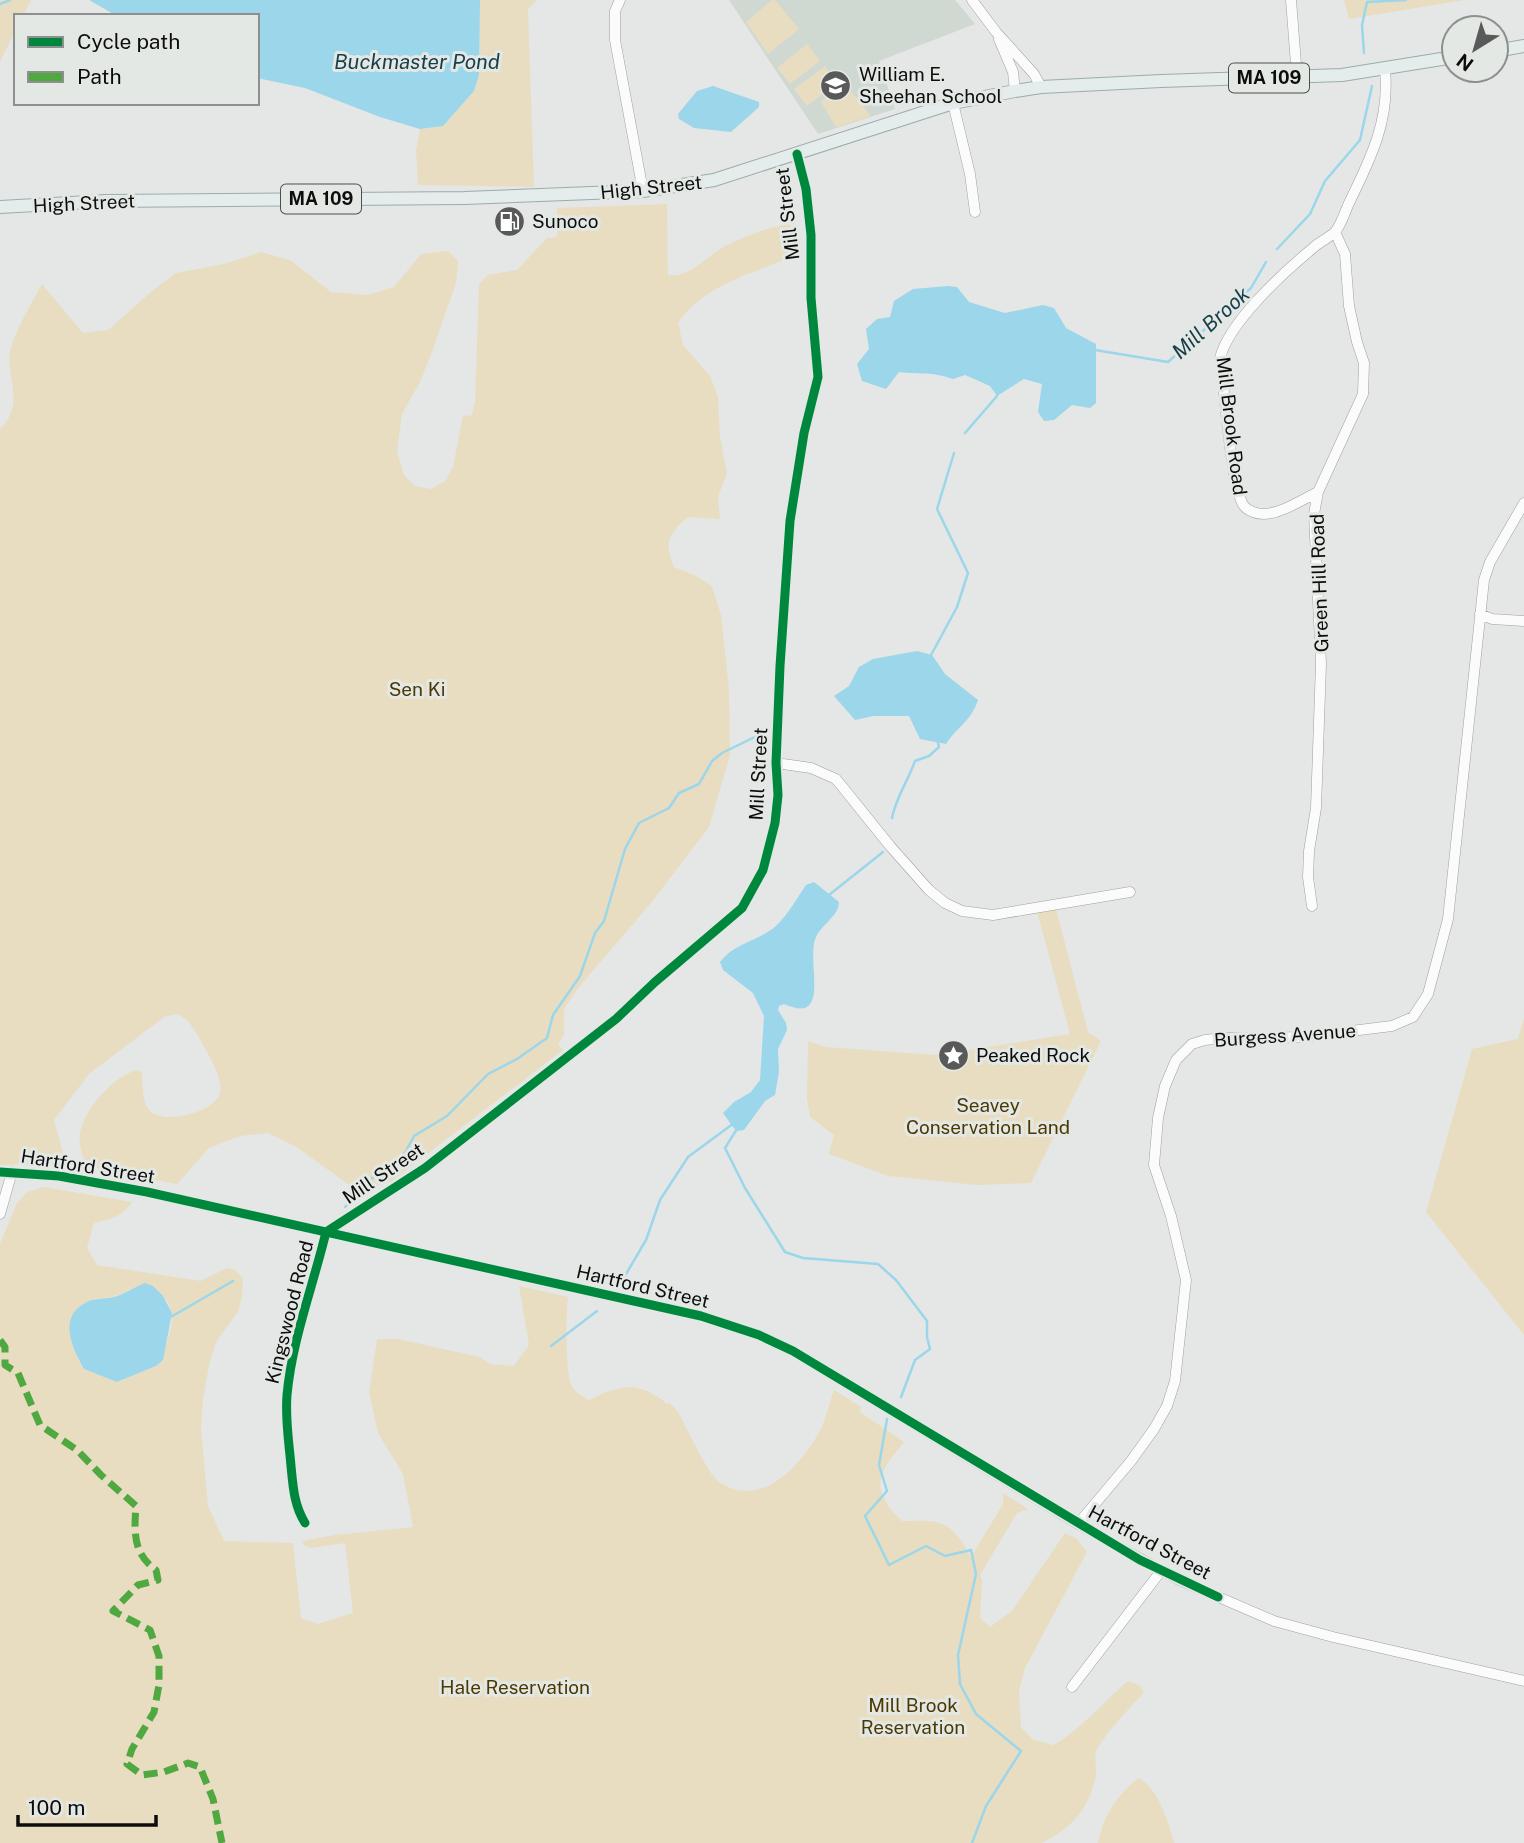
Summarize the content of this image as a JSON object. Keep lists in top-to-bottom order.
{
  "streets": {
    "main road": ["MA 109", "High Street"],
    "street": [
      "Mill Street",
      "Mill Brook Road",
      "Green Hill Road",
      "Burgess Avenue",
      "Hartford Street",
      "Kingswood Road"
    ]
  },
  "crossings": [
    ["High Street", "Mill Street"],
    ["High Street", "Mill Brook Road"],
    ["Mill Street", "Hartford Street"],
    ["Mill Street", "Kingswood Road"],
    ["Mill Brook Road", "Green Hill Road"],
    ["Burgess Avenue", "Hartford Street"],
    ["Hartford Street", "Kingswood Road"]
  ],
  "water": ["Buckmaster Pond", "Mill Brook"],
  "parks": [
    "Sen Ki",
    "Seavey Conservation Land",
    "Hale Reservation",
    "Mill Brook Reservation"
  ],
  "places": {
    "school or university": ["William E. Sheehan School"],
    "fuel station": ["Sunoco"],
    "place": ["Peaked Rock"]
  },
  "legend": ["Cycle path", "Path"],
  "scale_bar": "100 m",
  "north": "bottom left"
}
